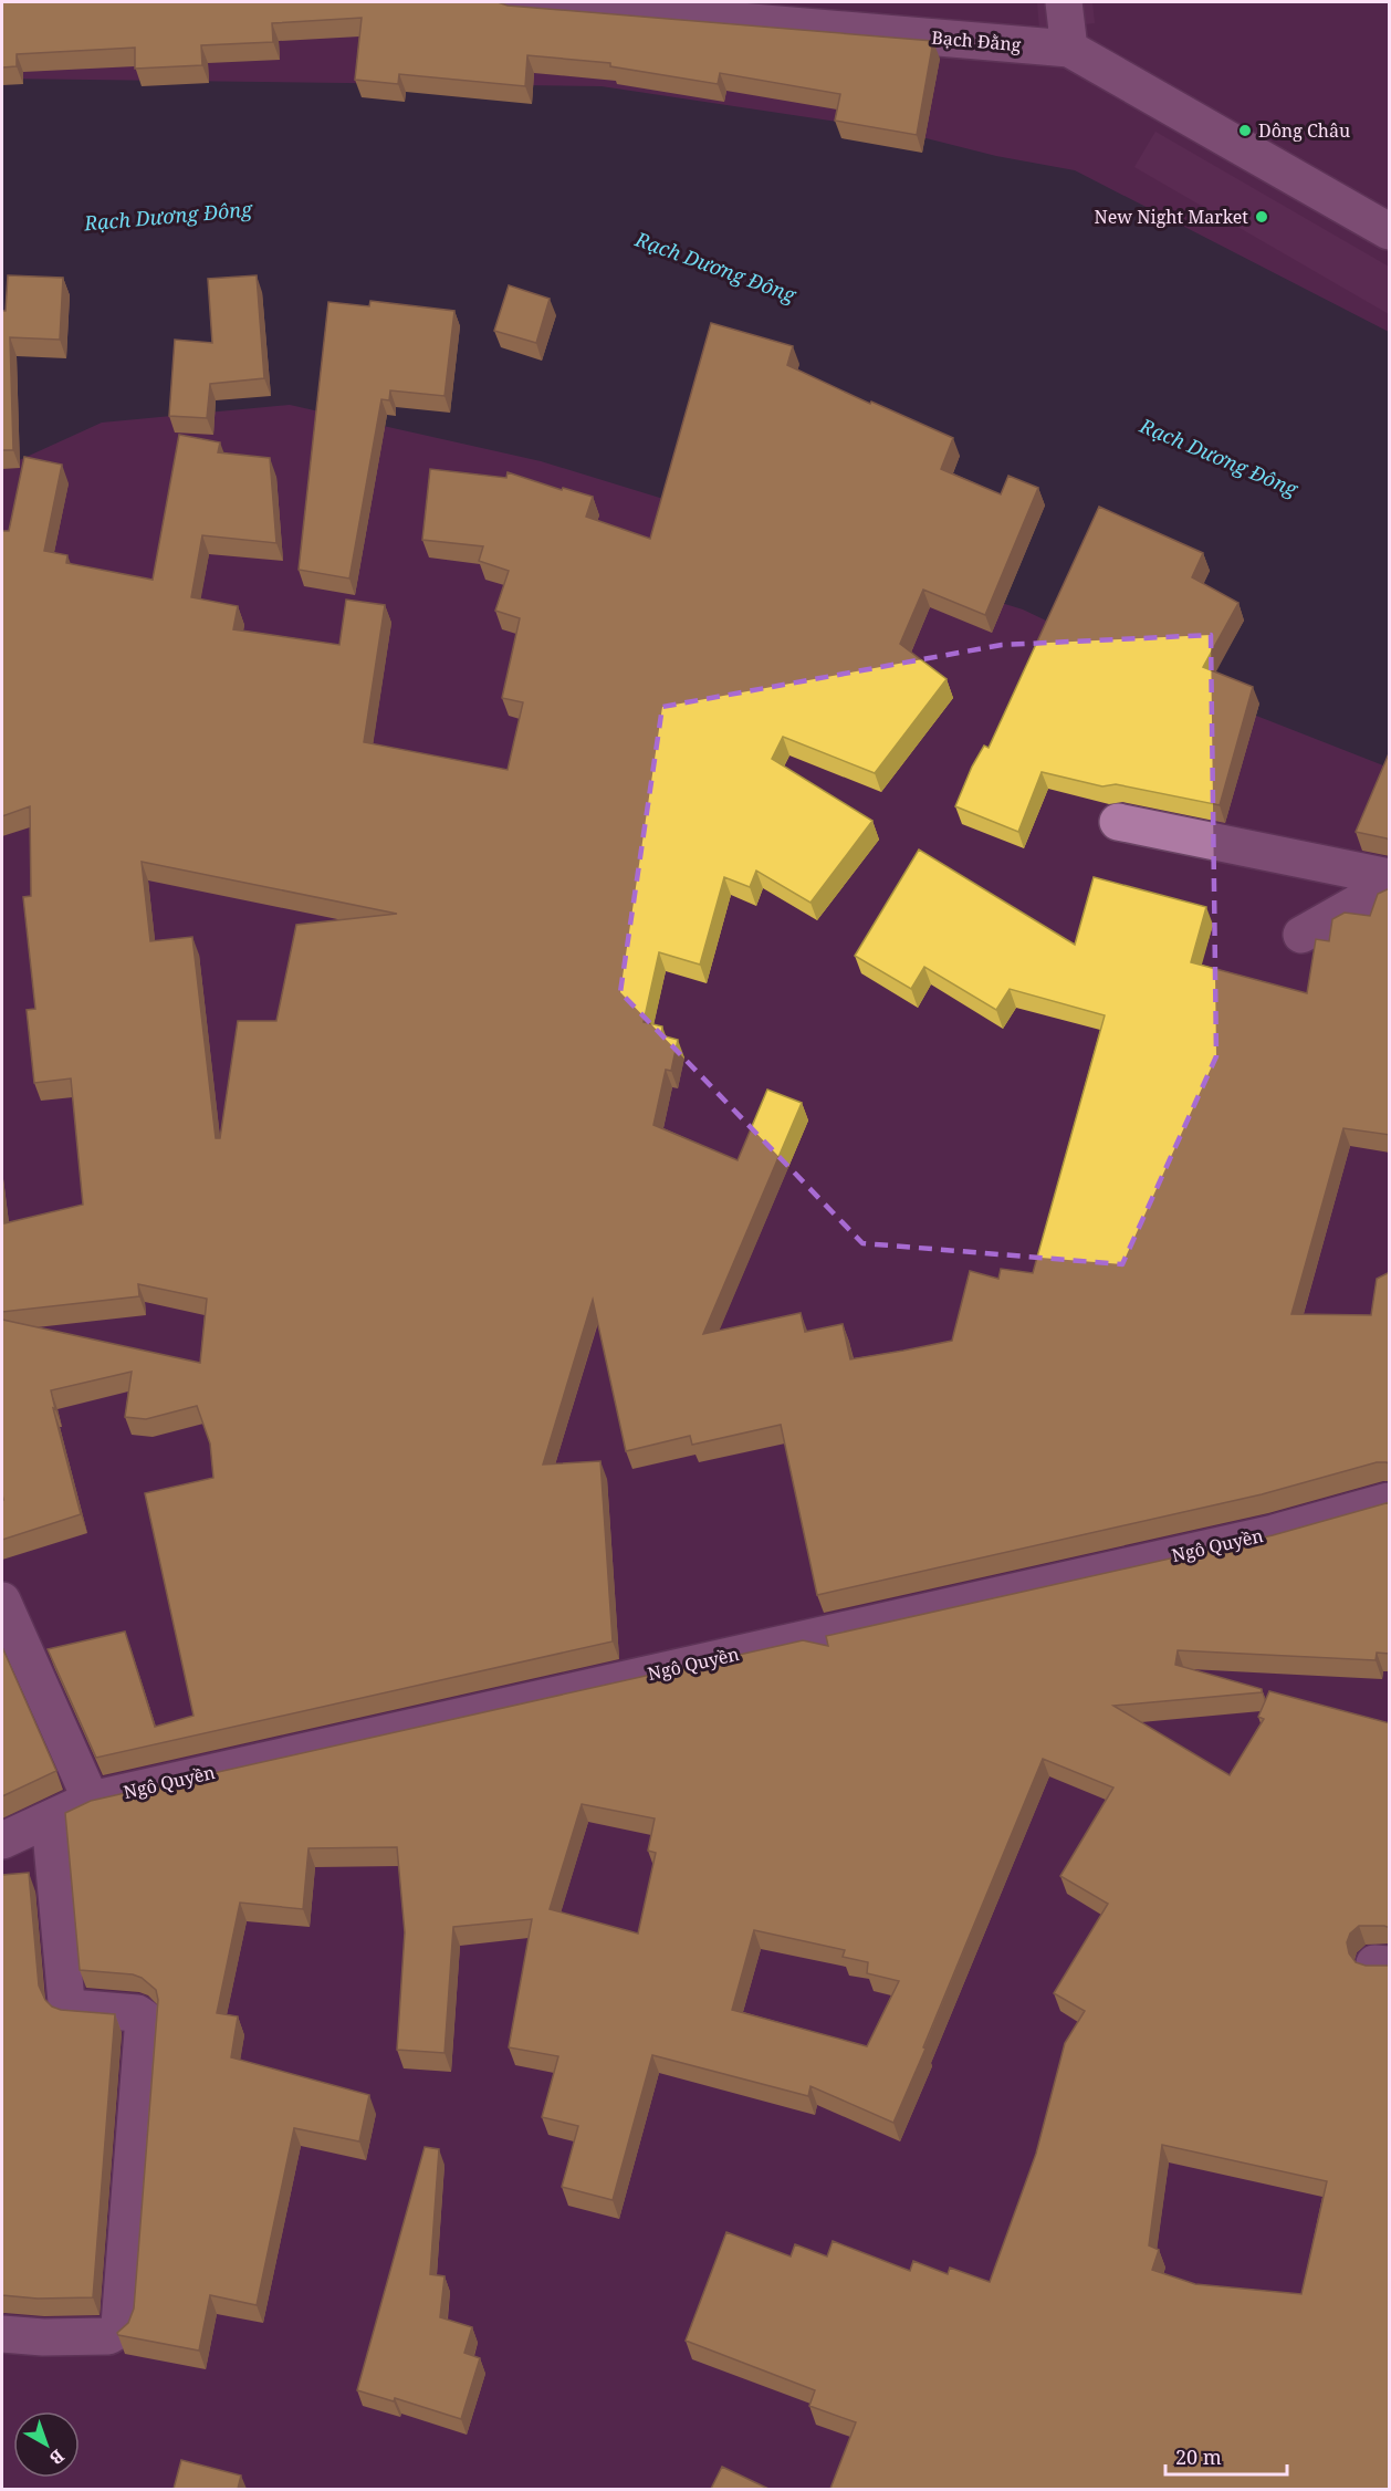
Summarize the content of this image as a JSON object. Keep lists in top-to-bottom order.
{
  "streets": {
    "street": ["Bạch Đằng", "Ngô Quyền"]
  },
  "water": ["Rạch Dương Đông"],
  "places": ["Dông Châu", "New Night Market"],
  "scale_bar": "20 m",
  "north": "bottom right"
}
